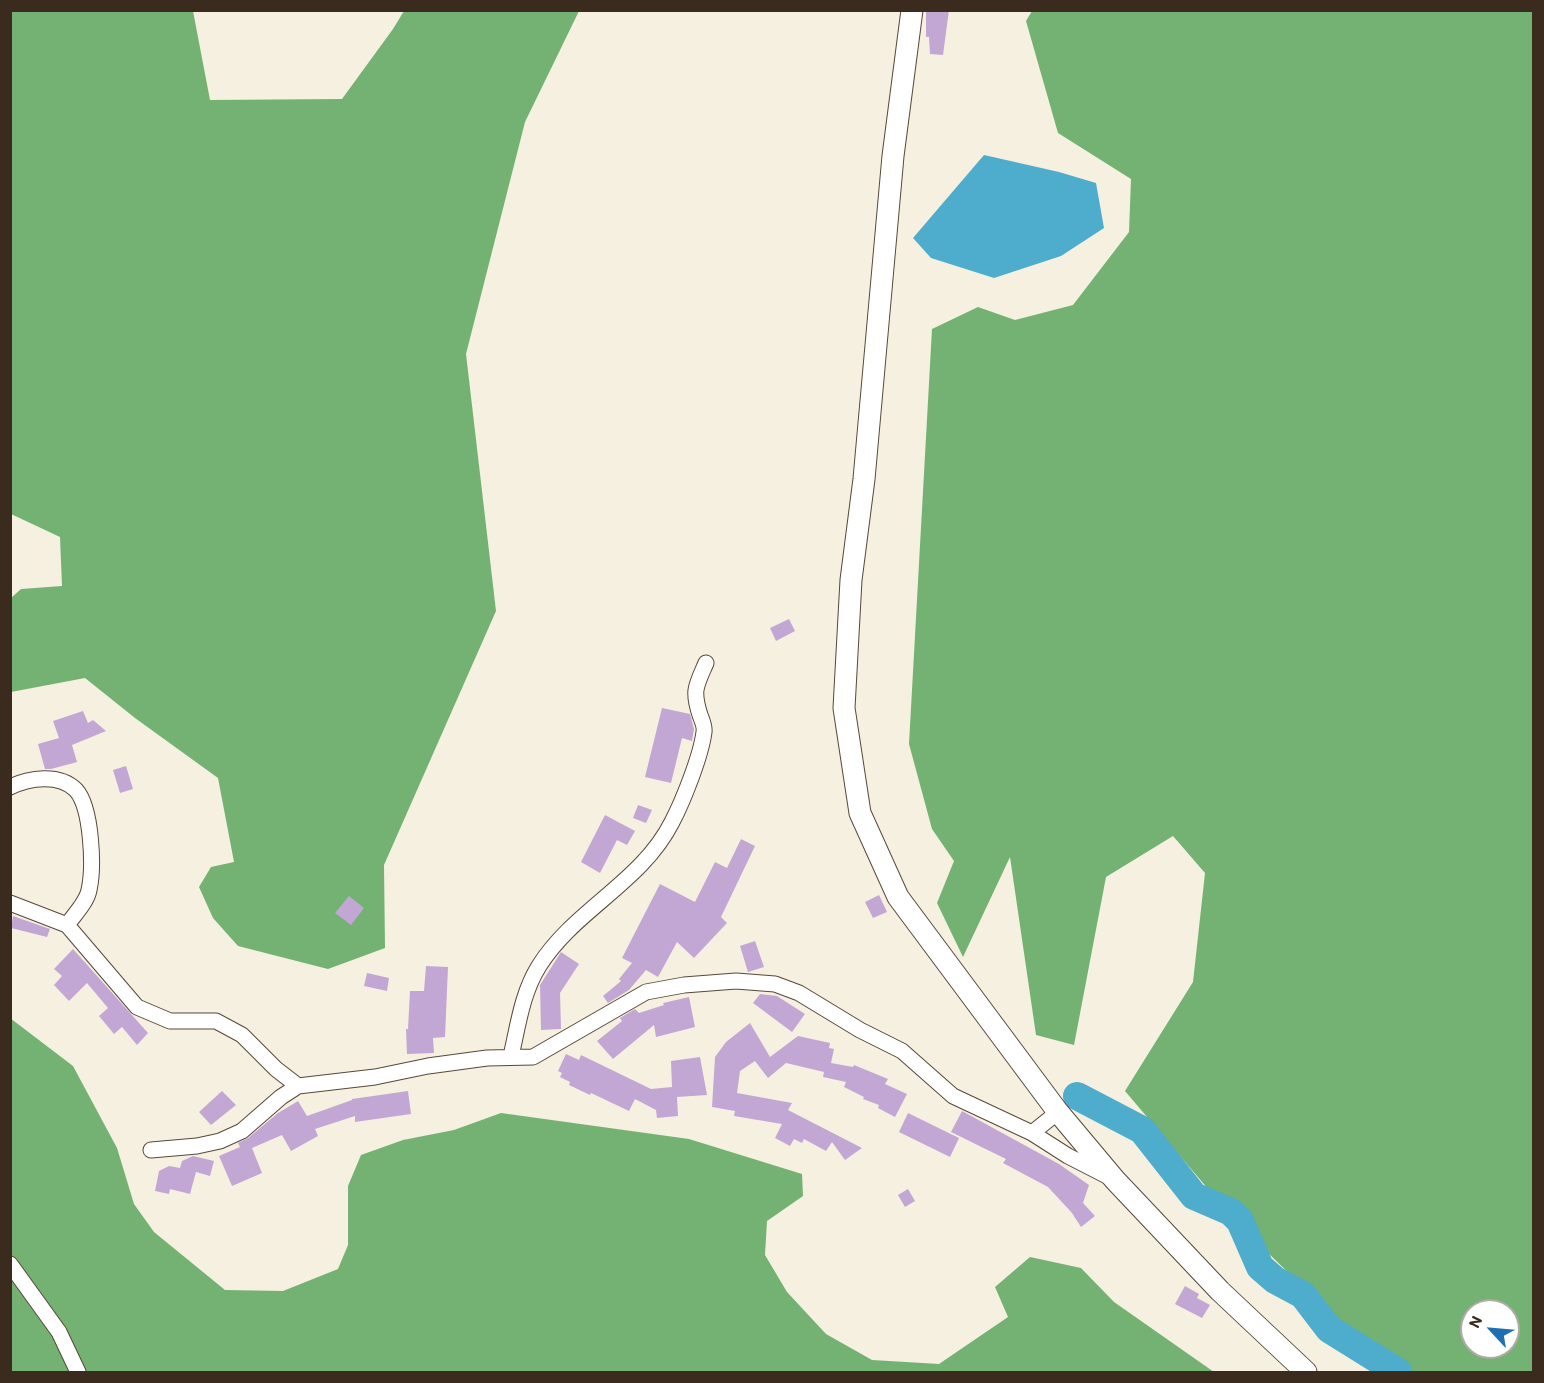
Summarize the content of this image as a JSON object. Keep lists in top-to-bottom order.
{
  "north": "top left"
}
